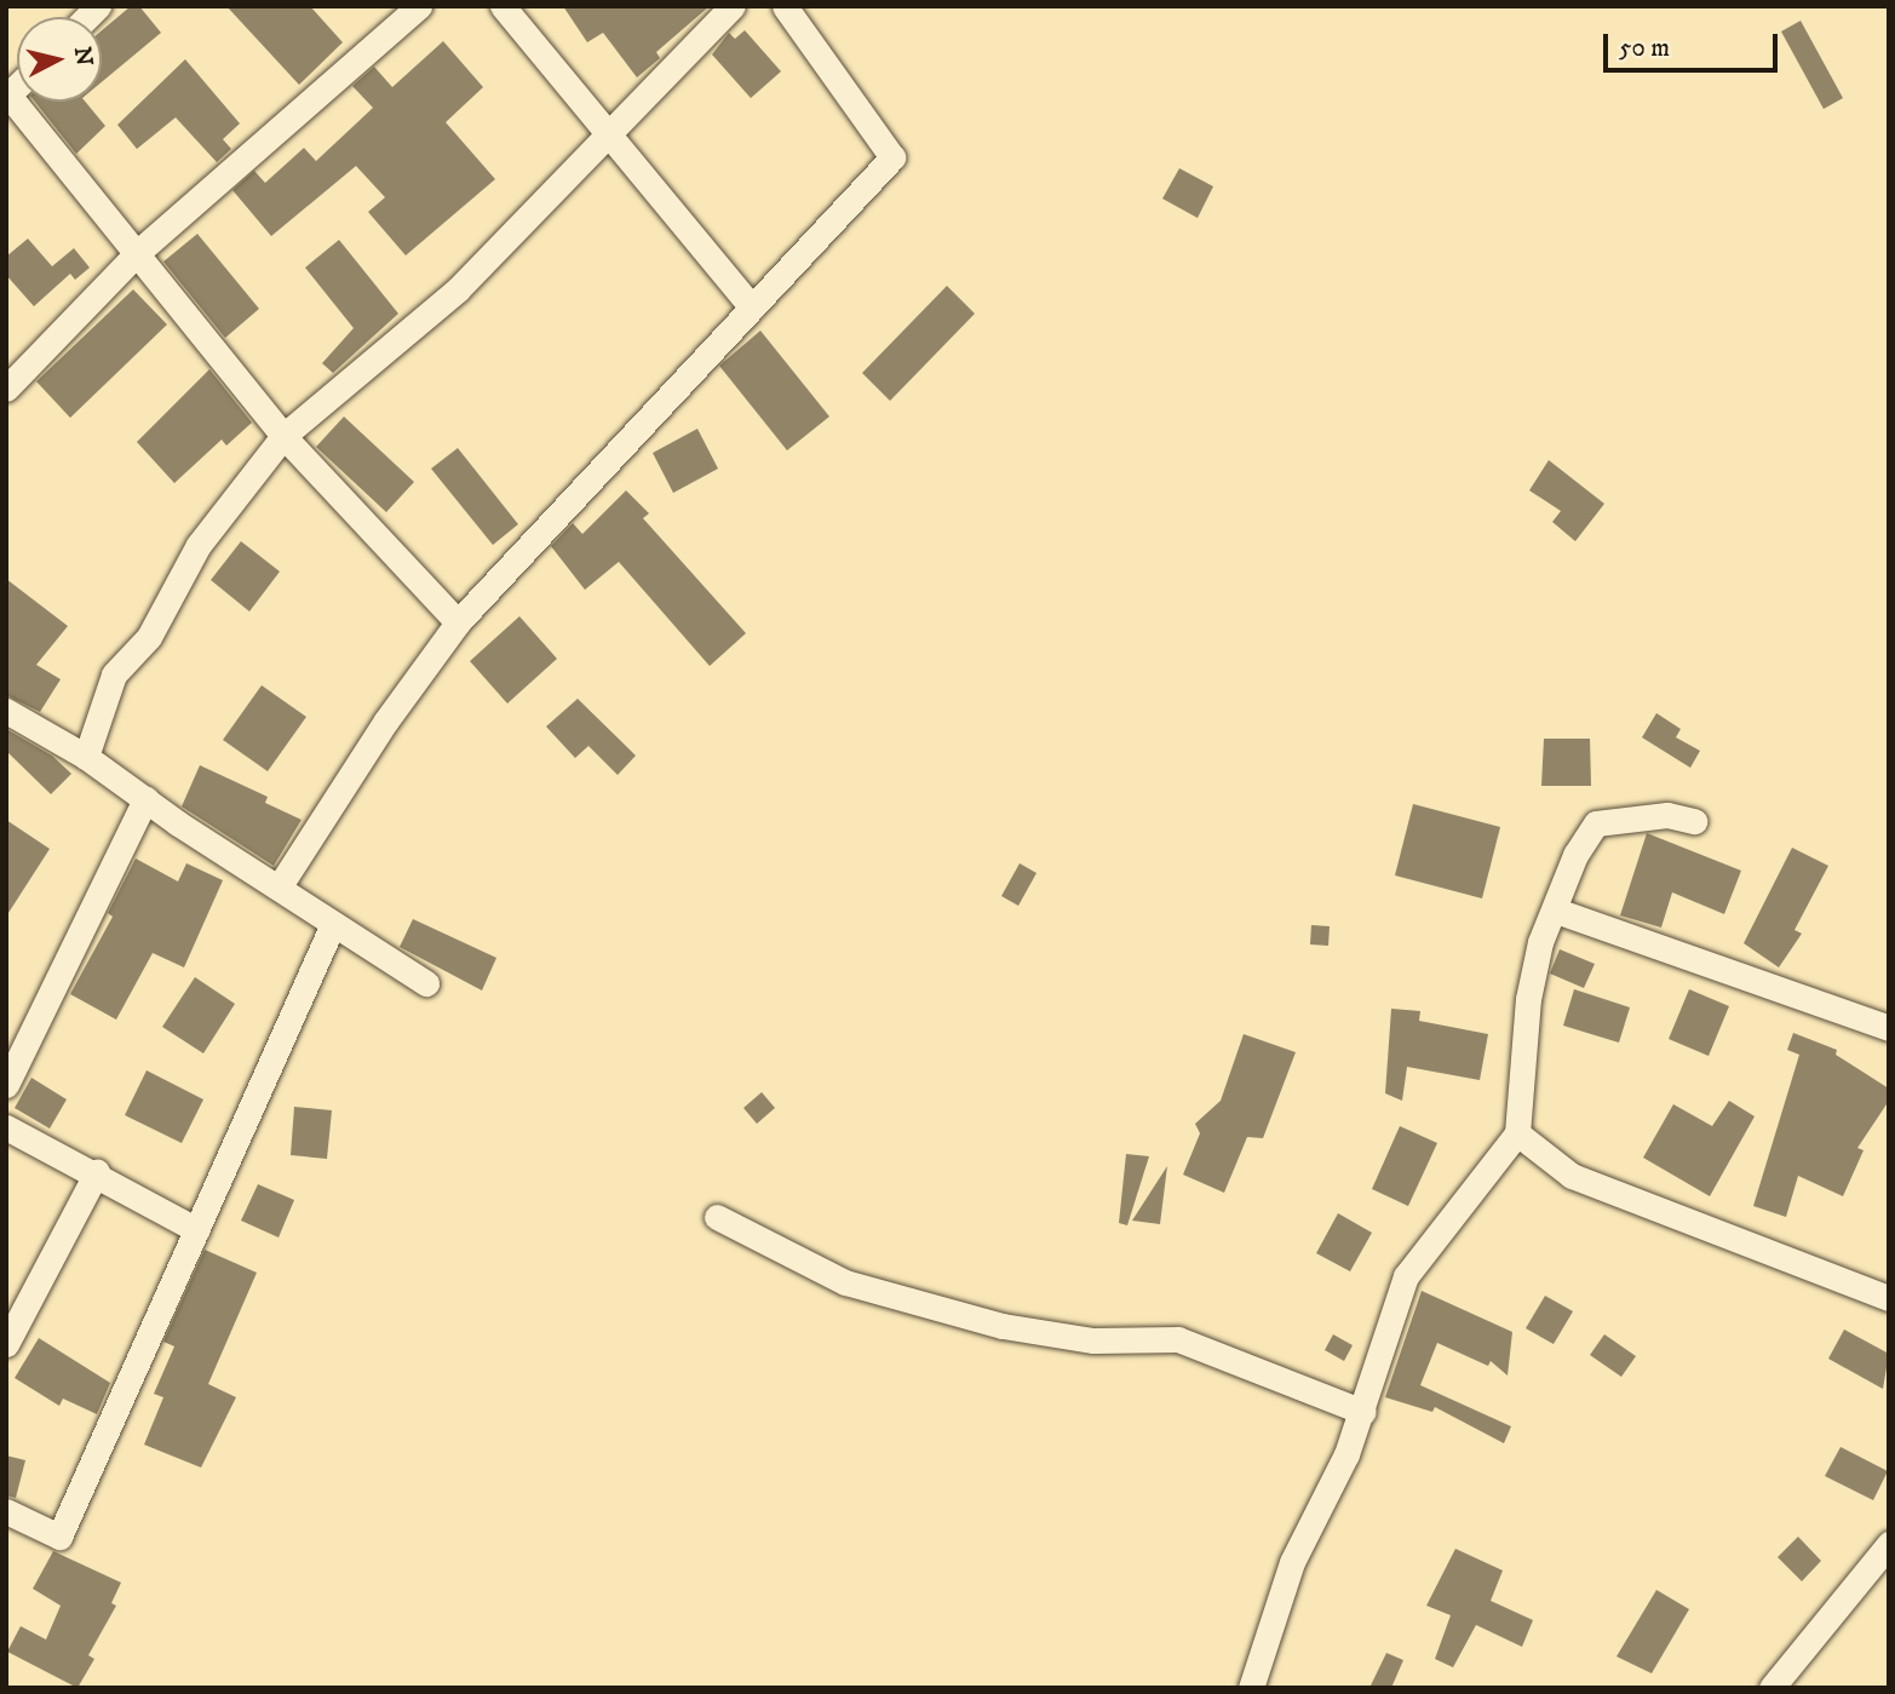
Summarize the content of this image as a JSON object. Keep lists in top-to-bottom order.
{
  "scale_bar": "50 m",
  "north": "right"
}
